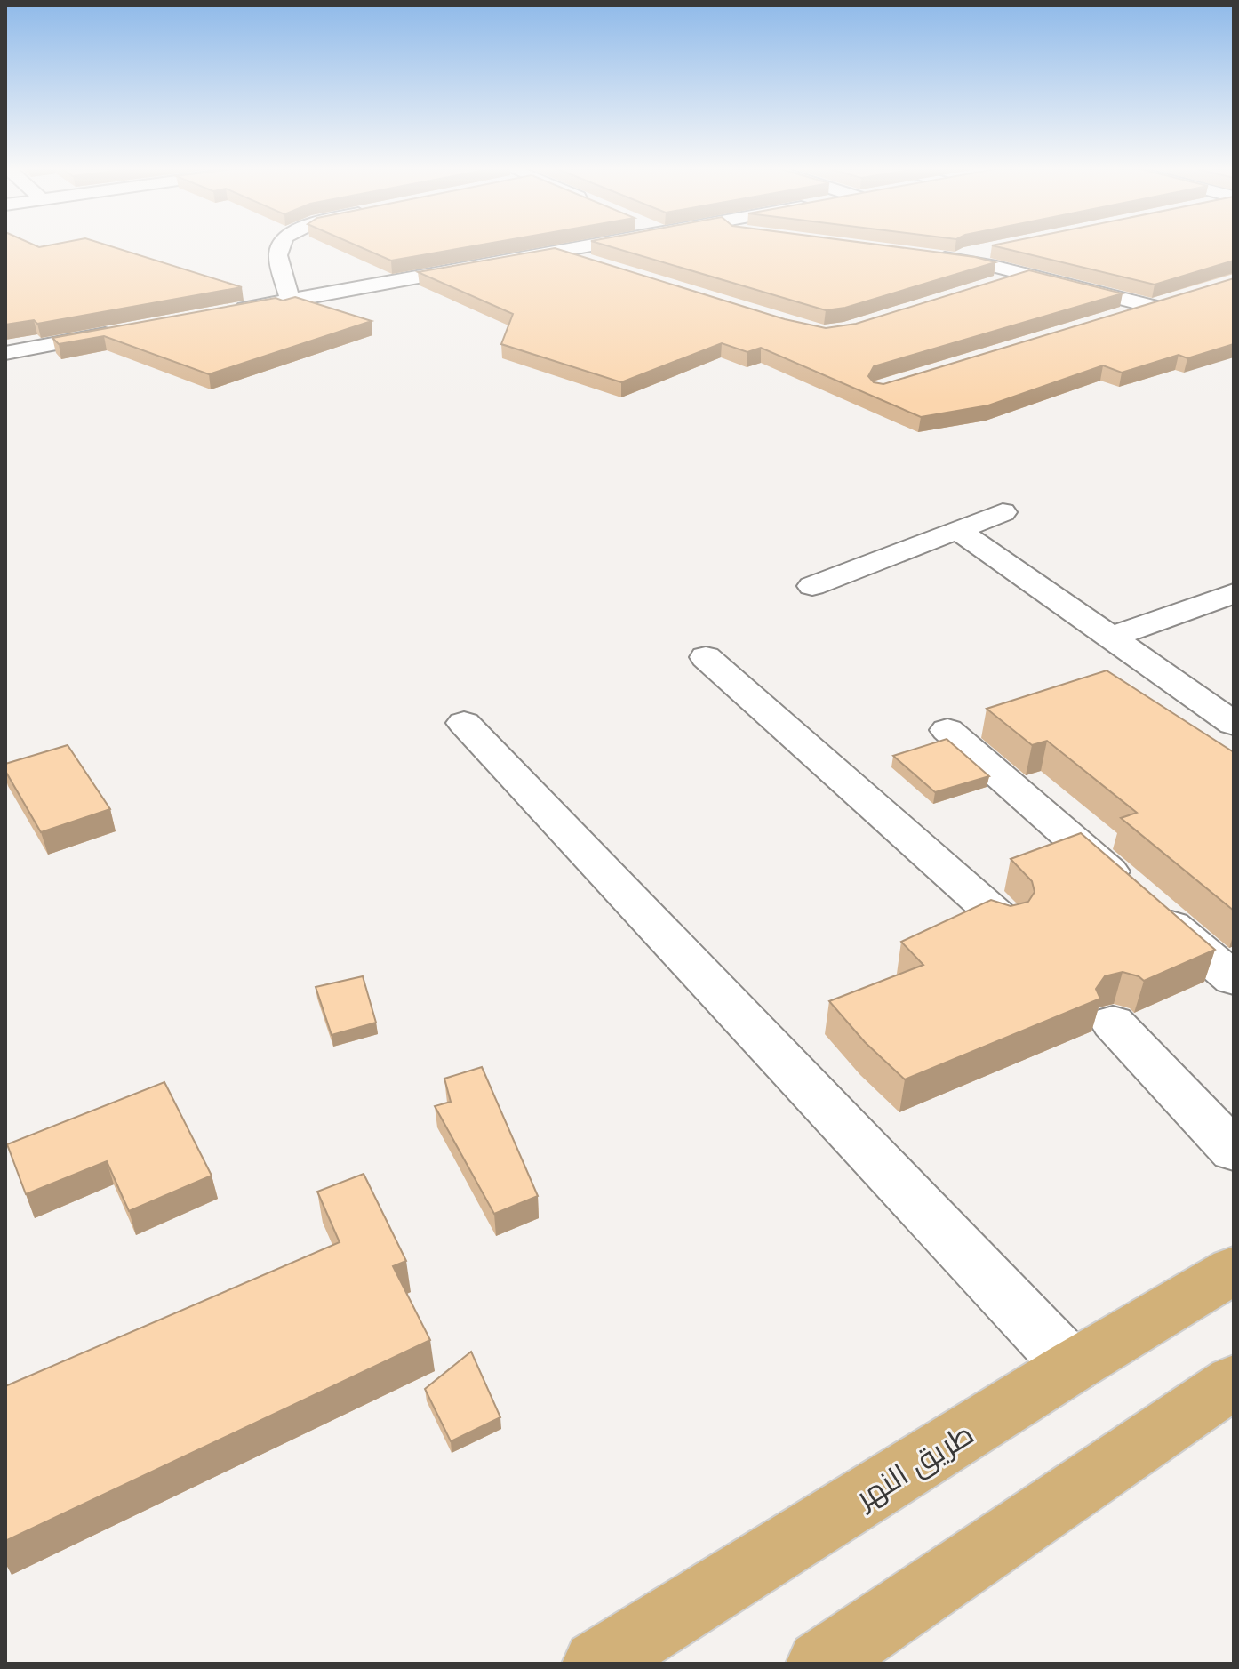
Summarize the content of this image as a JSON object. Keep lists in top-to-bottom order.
{
  "streets": {
    "main road": ["طريق النهر"]
  }
}
